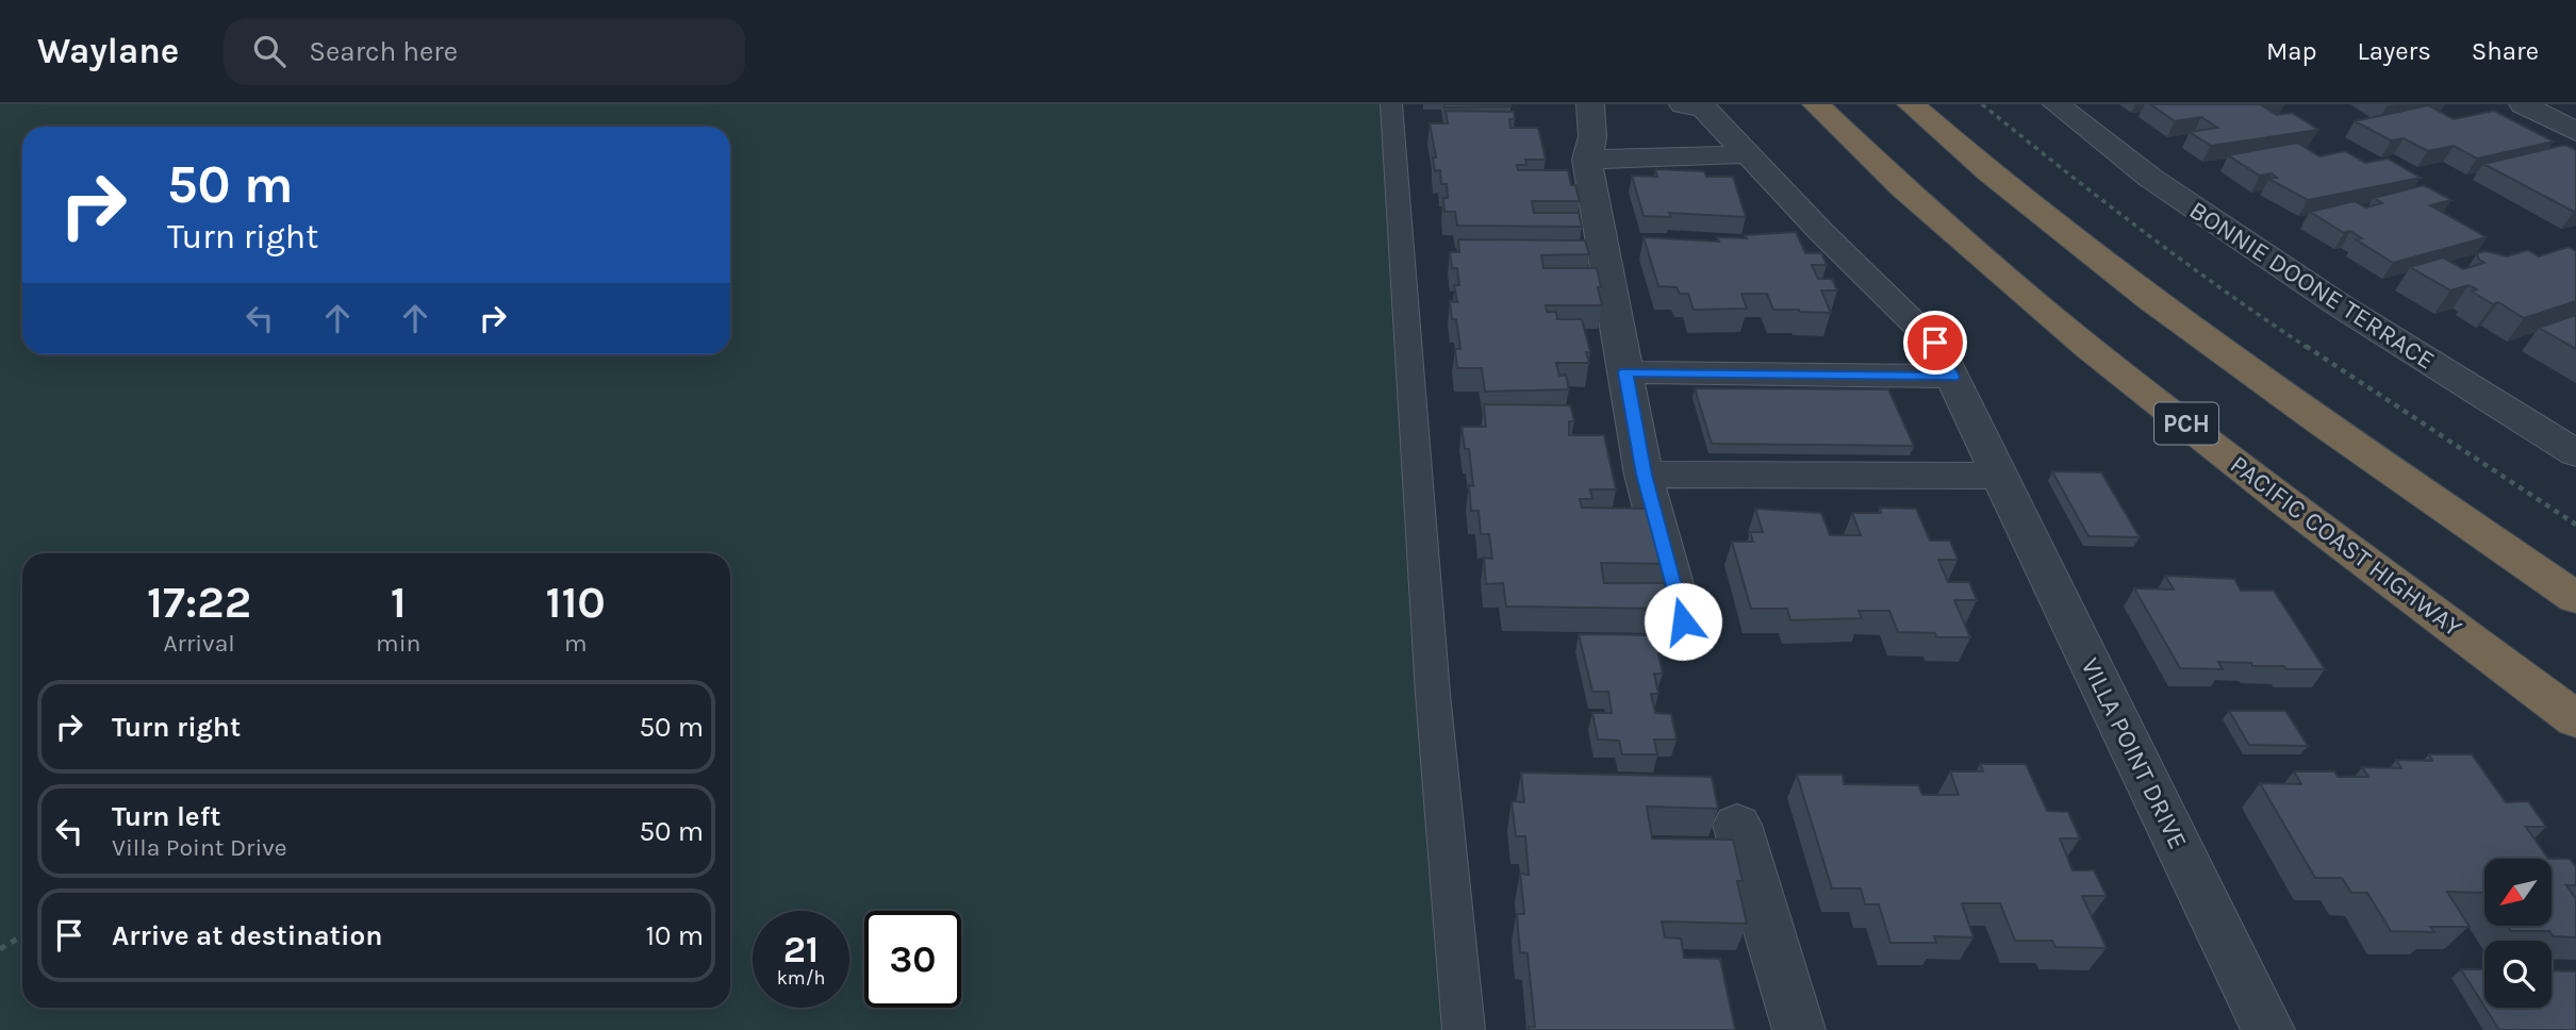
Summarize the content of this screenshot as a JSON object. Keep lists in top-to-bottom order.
{
  "streets": {
    "highway": ["PCH", "PACIFIC COAST HIGHWAY"],
    "street": ["BONNIE DOONE TERRACE", "VILLA POINT DRIVE"]
  },
  "north": "bottom left",
  "page": {
    "header": "Waylane",
    "search": "Search here",
    "nav": ["Map", "Layers", "Share"],
    "turn": ["50 m", "Turn right"],
    "eta": [
      "17:22",
      "Arrival",
      "1",
      "min",
      "110",
      "m"
    ],
    "list": [
      {
        "name": "Turn right",
        "value": "50 m"
      },
      {
        "name": "Turn left",
        "note": "Villa Point Drive",
        "value": "50 m"
      },
      {
        "name": "Arrive at destination",
        "value": "10 m"
      }
    ],
    "speed": "21 km/h",
    "limit": "30"
  }
}
